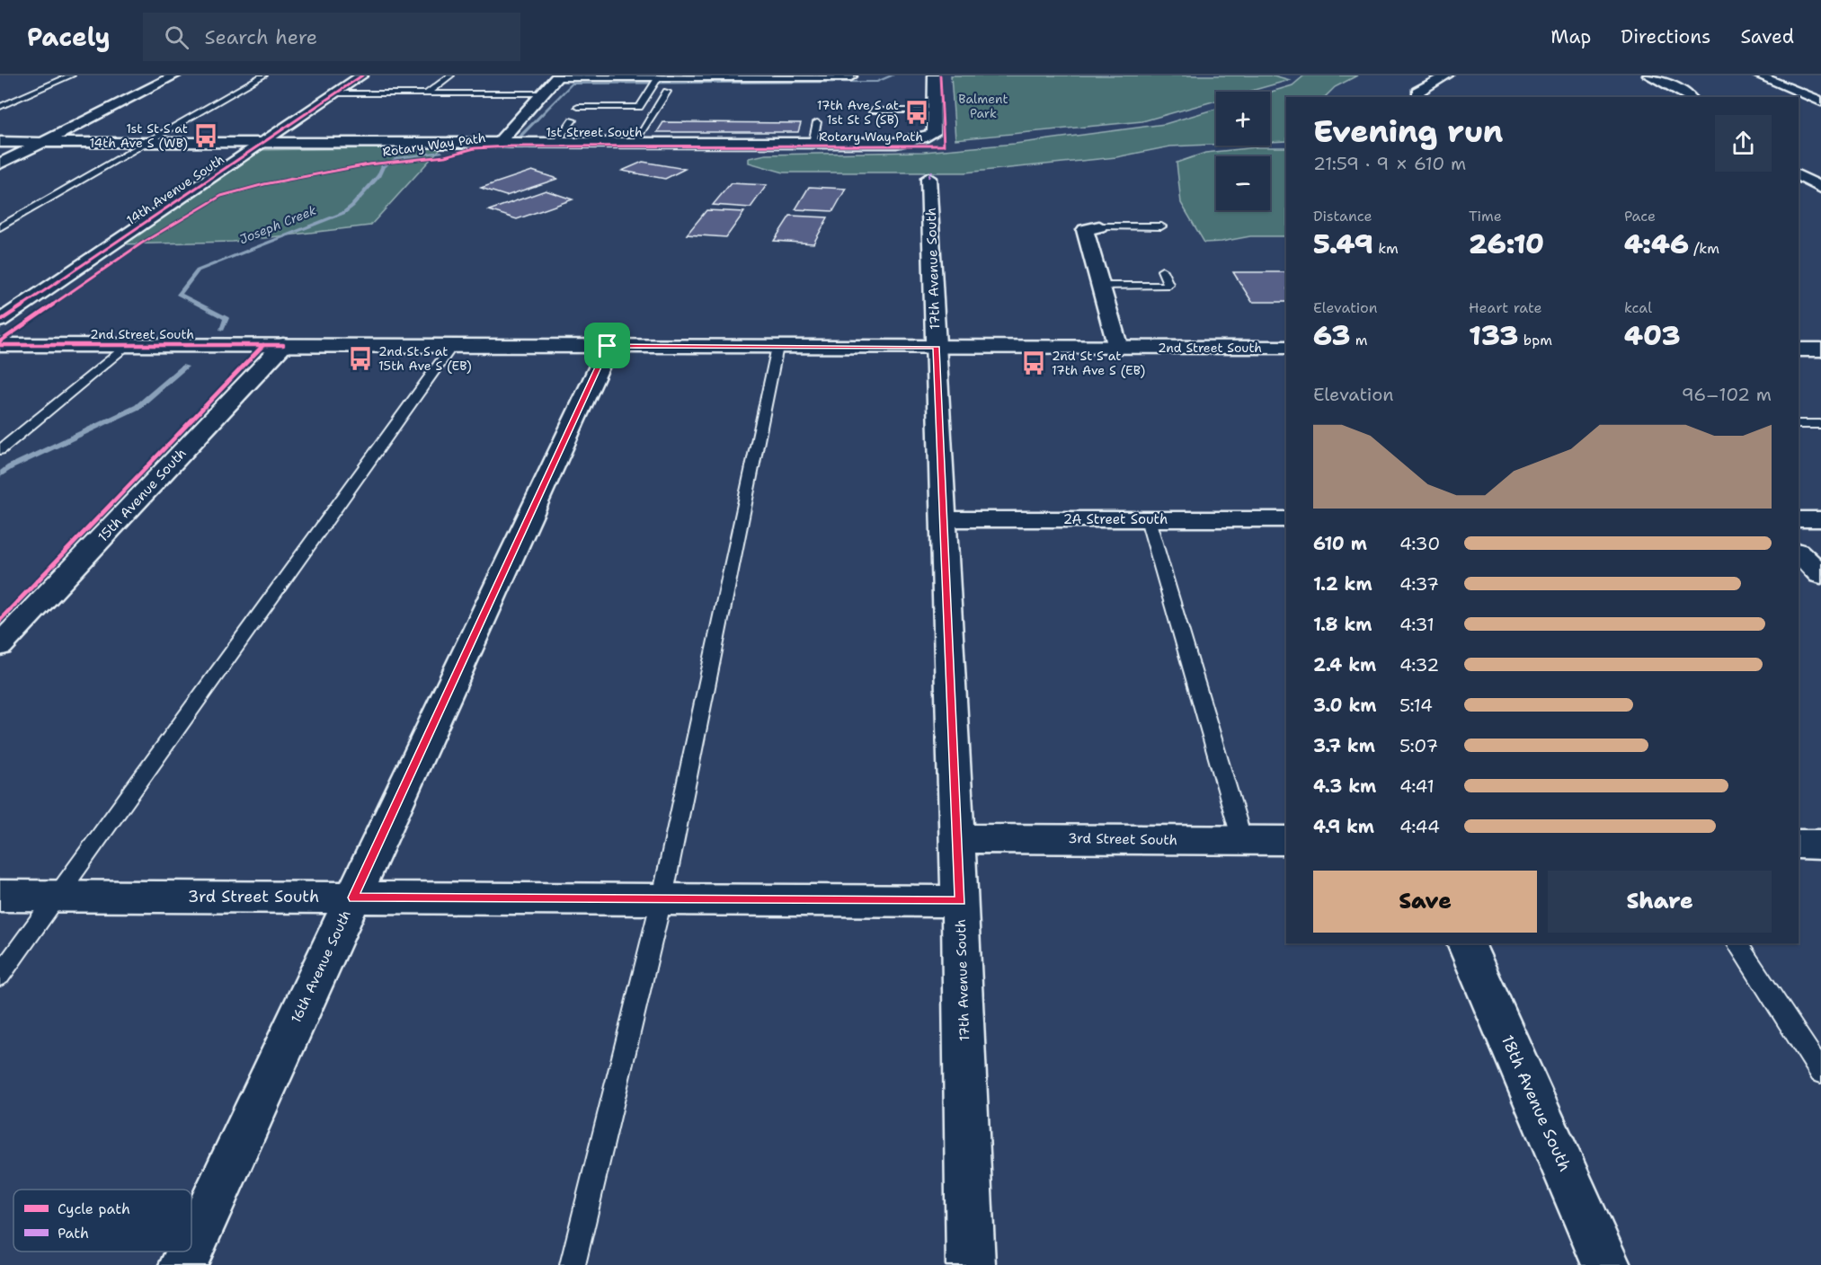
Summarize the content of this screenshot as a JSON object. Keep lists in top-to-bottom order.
{
  "streets": {
    "street": [
      "1st Street South",
      "14th Avenue South",
      "17th Avenue South",
      "2nd Street South",
      "15th Avenue South",
      "2A Street South",
      "3rd Street South",
      "16th Avenue South",
      "18th Avenue South"
    ],
    "cycle path": ["Rotary Way Path"]
  },
  "crossings": [
    ["1st Street South", "14th Avenue South"],
    ["17th Avenue South", "2nd Street South"],
    ["17th Avenue South", "2A Street South"],
    ["17th Avenue South", "3rd Street South"],
    ["2nd Street South", "15th Avenue South"],
    ["2nd Street South", "16th Avenue South"],
    ["3rd Street South", "16th Avenue South"]
  ],
  "water": ["Joseph Creek"],
  "parks": ["Balment Park"],
  "places": {
    "bus stop": [
      "17th Ave S at 1st St S (SB)",
      "1st St S at 14th Ave S (WB)",
      "2nd St S at 15th Ave S (EB)",
      "2nd St S at 17th Ave S (EB)"
    ]
  },
  "legend": ["Cycle path", "Path"],
  "page": {
    "header": "Pacely",
    "search": "Search here",
    "nav": ["Map", "Directions", "Saved"],
    "map_buttons": ["+", "−"],
    "heading": ["Evening run", "21:59 · 9 × 610 m"],
    "stats": [
      ["Distance", "5.49 km"],
      ["Time", "26:10"],
      ["Pace", "4:46 /km"],
      ["Elevation", "63 m"],
      ["Heart rate", "133 bpm"],
      ["kcal", "403"]
    ],
    "chart": ["Elevation", "96–102 m"],
    "list": [
      {
        "name": "610 m",
        "note": "4:30"
      },
      {
        "name": "1.2 km",
        "note": "4:37"
      },
      {
        "name": "1.8 km",
        "note": "4:31"
      },
      {
        "name": "2.4 km",
        "note": "4:32"
      },
      {
        "name": "3.0 km",
        "note": "5:14"
      },
      {
        "name": "3.7 km",
        "note": "5:07"
      },
      {
        "name": "4.3 km",
        "note": "4:41"
      },
      {
        "name": "4.9 km",
        "note": "4:44"
      }
    ],
    "buttons": ["Save", "Share"]
  }
}
